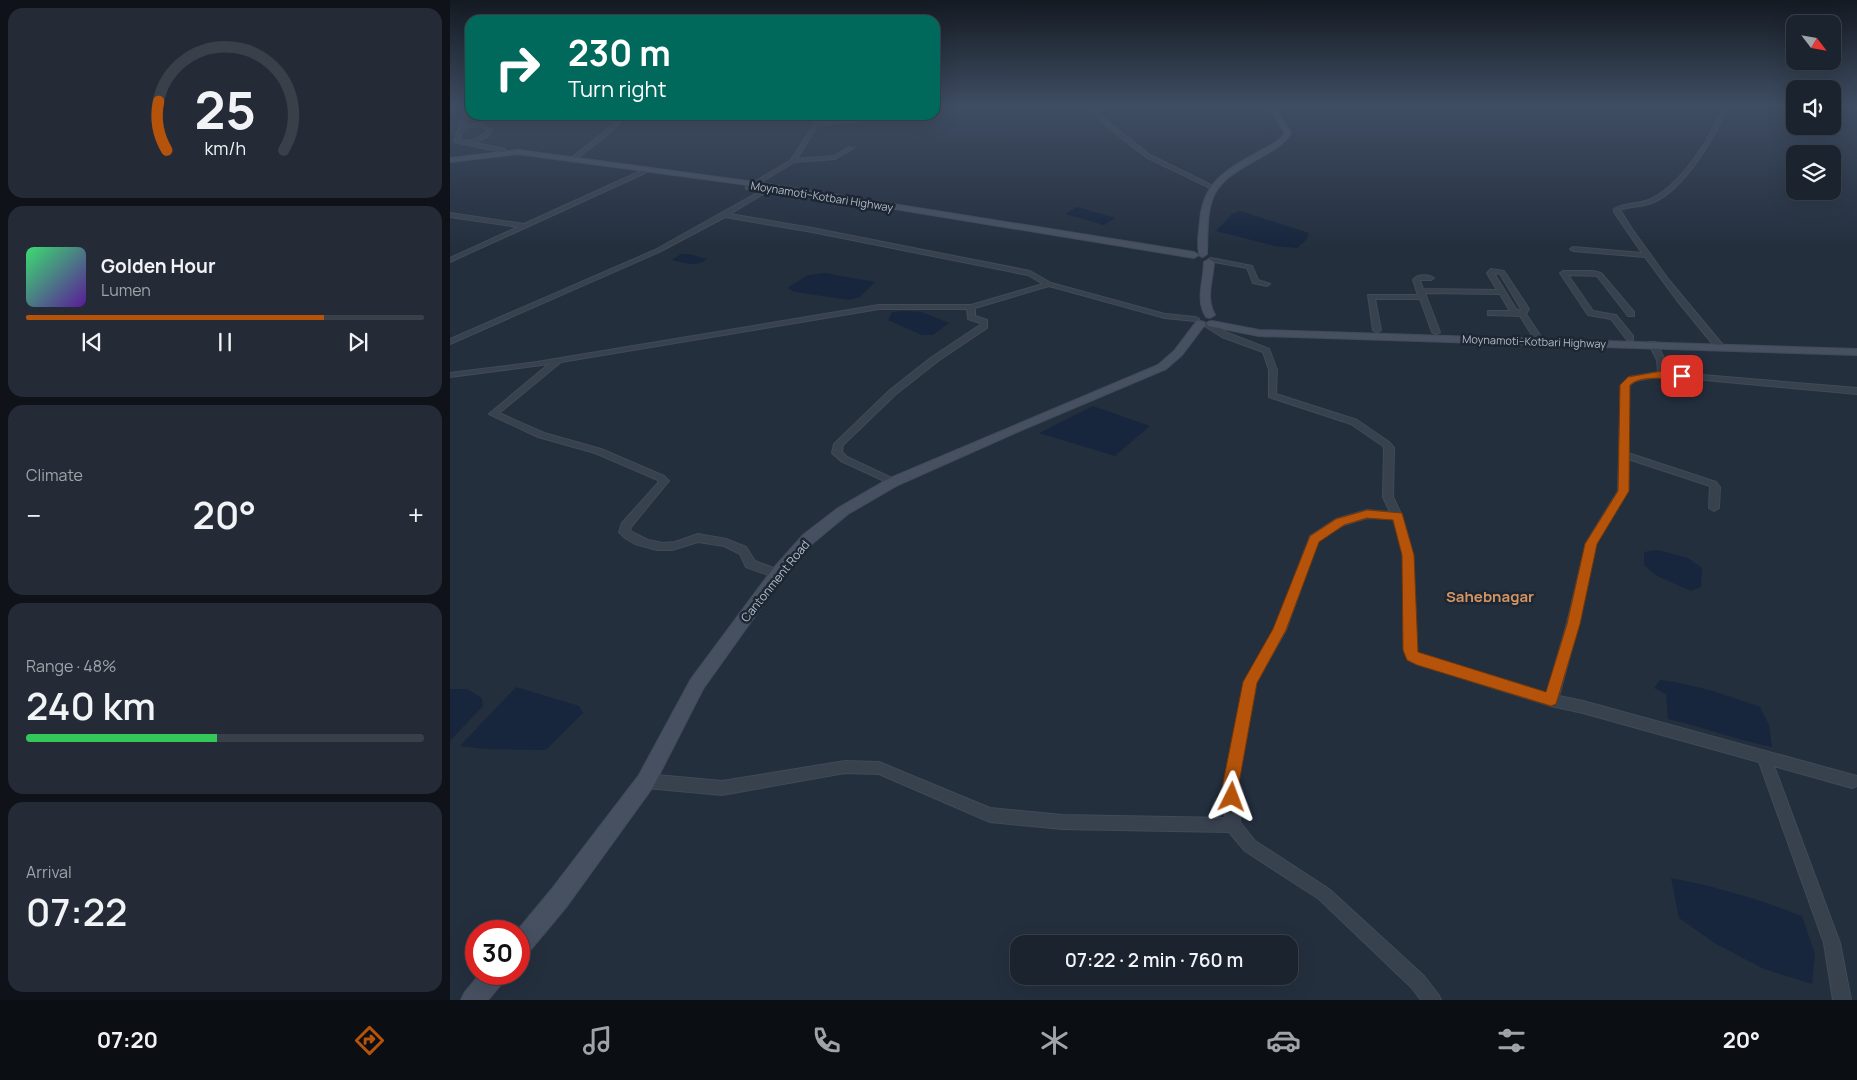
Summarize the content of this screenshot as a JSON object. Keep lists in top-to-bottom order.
{
  "streets": {
    "main road": ["Moynamoti–Kotbari Highway", "Cantonment Road"]
  },
  "crossings": [
    ["Moynamoti–Kotbari Highway", "Cantonment Road"]
  ],
  "districts": ["Sahebnagar"],
  "north": "bottom right",
  "page": {
    "turn": ["230 m", "Turn right"],
    "song": ["Golden Hour", "Lumen"],
    "tile": [
      "Climate",
      ["Range · 48%", "240 km"],
      ["Arrival", "07:22"]
    ],
    "heat": ["−", "20°", "+"],
    "limit": "30",
    "trip": "07:22 · 2 min · 760 m",
    "tabs": ["07:20", "20°"],
    "gauge": ["25", "km/h"]
  }
}
